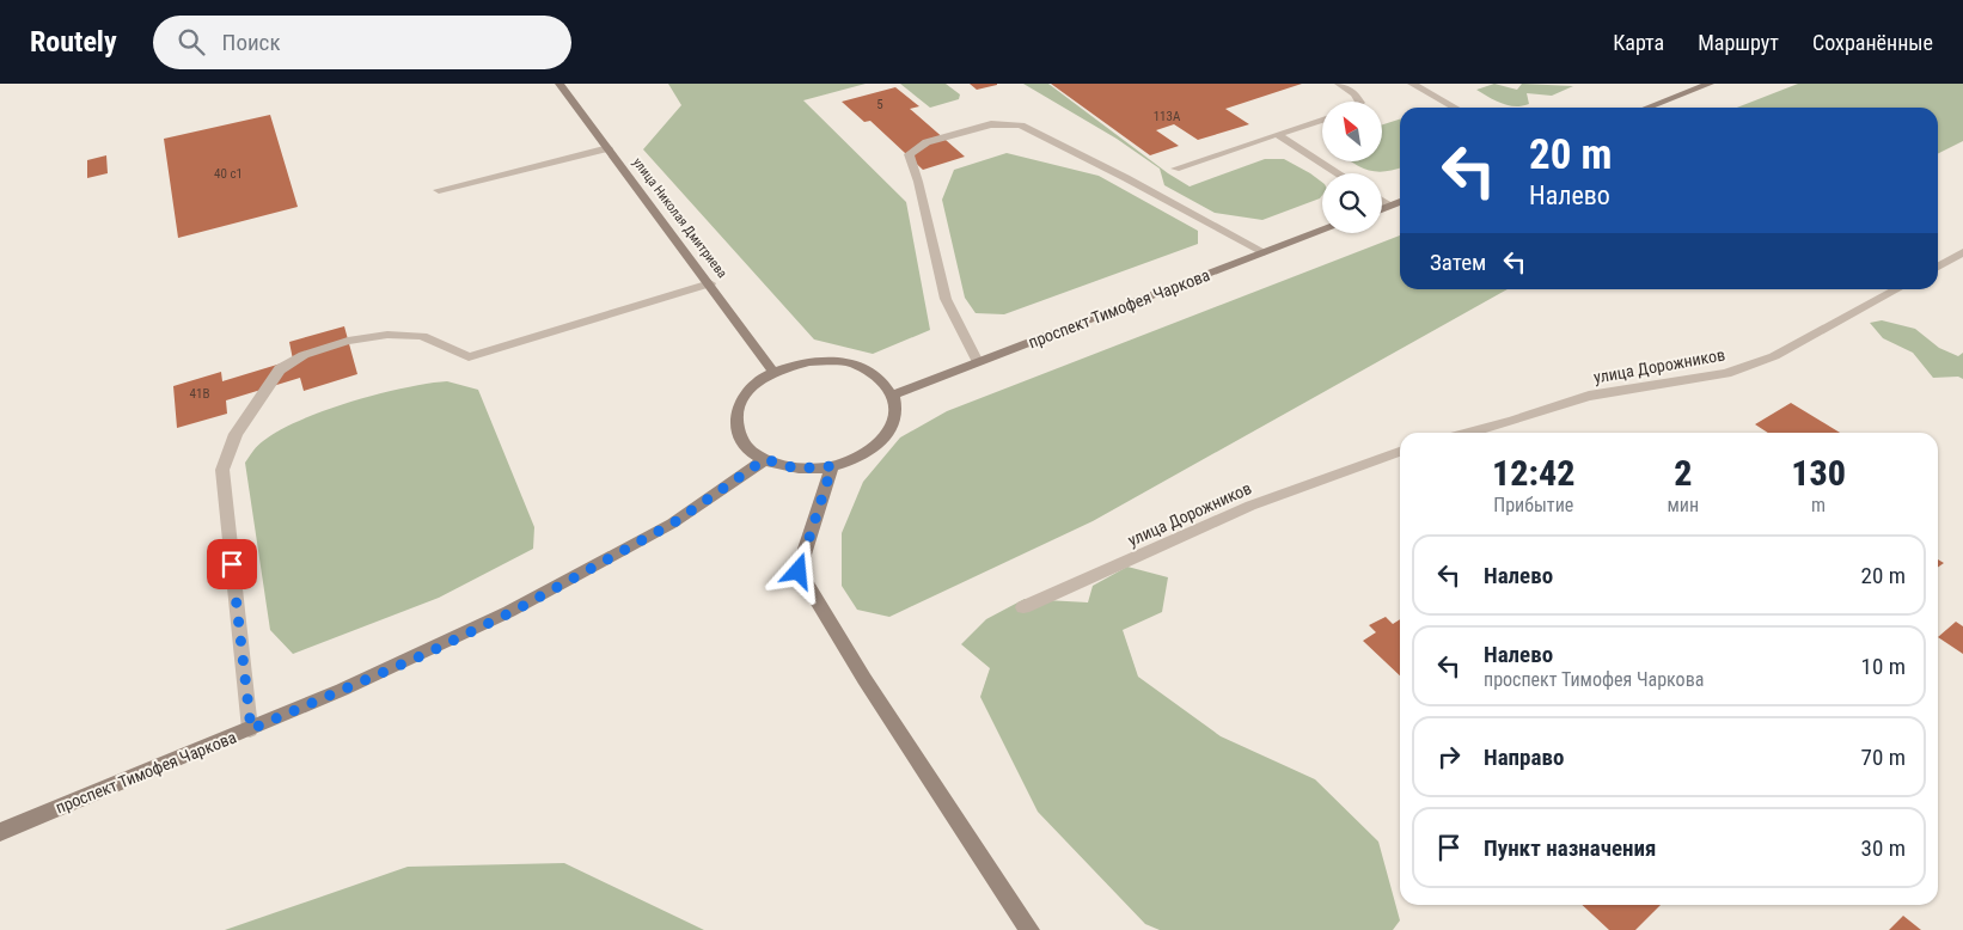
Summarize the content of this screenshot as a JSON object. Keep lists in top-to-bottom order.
{
  "streets": {
    "main road": ["улица Николая Дмитриева", "проспект Тимофея Чаркова"],
    "street": ["улица Дорожников"]
  },
  "crossings": [
    ["улица Николая Дмитриева", "проспект Тимофея Чаркова"]
  ],
  "house_numbers": [
    "5",
    "113А",
    "40 с1",
    "41В"
  ],
  "north": "top left",
  "page": {
    "header": "Routely",
    "search": "Поиск",
    "nav": ["Карта", "Маршрут", "Сохранённые"],
    "turn": ["20 m", "Налево"],
    "then": "Затем",
    "eta": [
      "12:42",
      "Прибытие",
      "2",
      "мин",
      "130",
      "m"
    ],
    "list": [
      {
        "name": "Налево",
        "value": "20 m"
      },
      {
        "name": "Налево",
        "note": "проспект Тимофея Чаркова",
        "value": "10 m"
      },
      {
        "name": "Направо",
        "value": "70 m"
      },
      {
        "name": "Пункт назначения",
        "value": "30 m"
      }
    ]
  }
}
